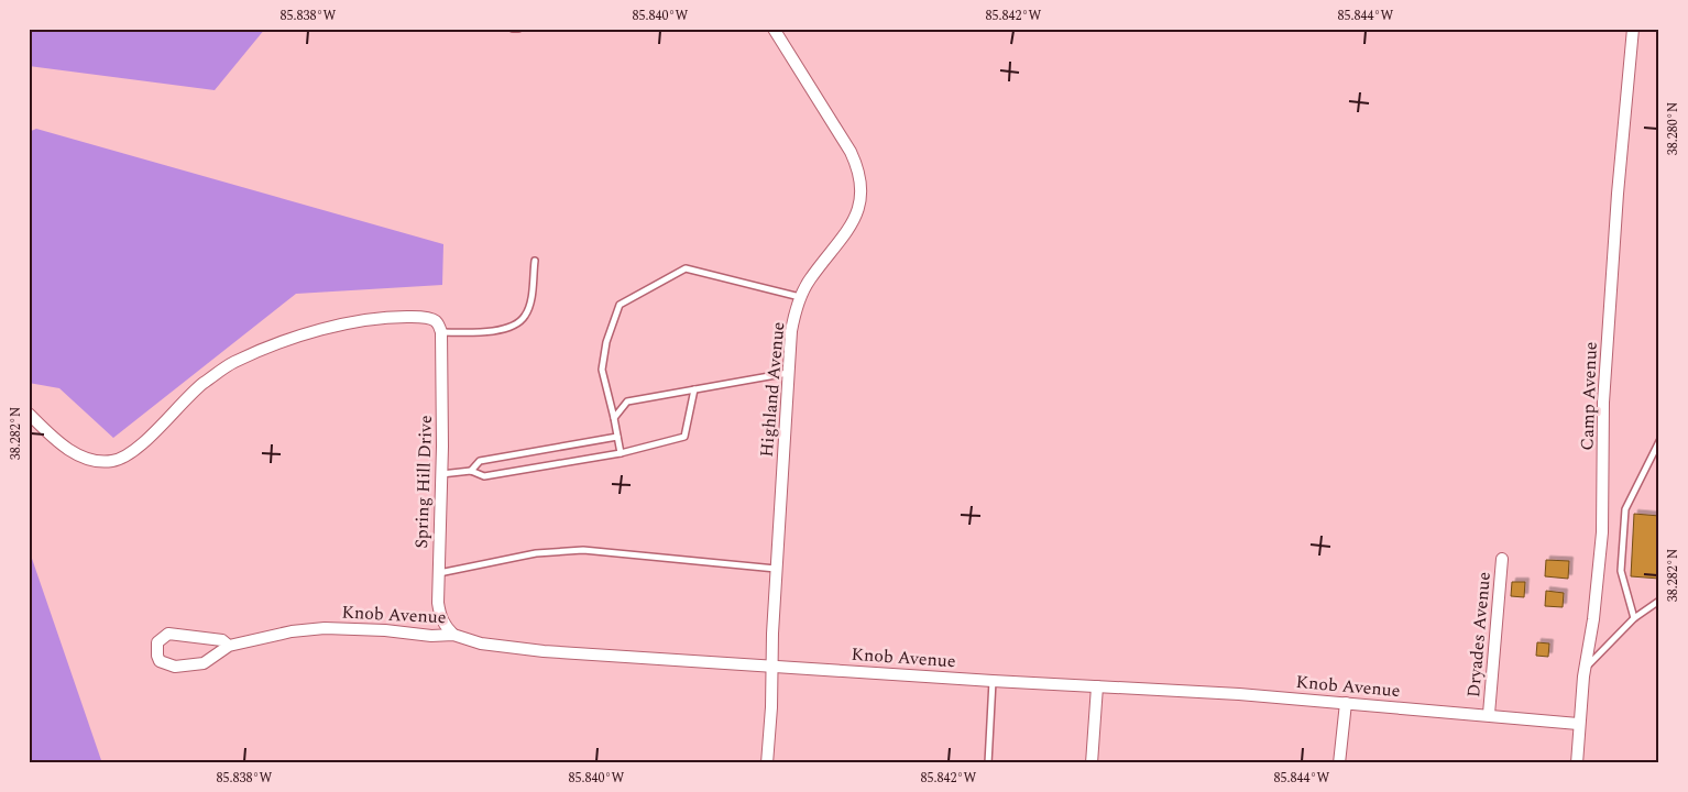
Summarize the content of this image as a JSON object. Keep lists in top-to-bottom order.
{
  "streets": {
    "street": [
      "Highland Avenue",
      "Camp Avenue",
      "Spring Hill Drive",
      "Knob Avenue",
      "Dryades Avenue"
    ]
  },
  "crossings": [
    ["Highland Avenue", "Knob Avenue"],
    ["Camp Avenue", "Knob Avenue"],
    ["Spring Hill Drive", "Knob Avenue"],
    ["Knob Avenue", "Dryades Avenue"]
  ],
  "coordinates": [
    "85.838°W",
    "85.840°W",
    "85.842°W",
    "85.844°W",
    "38.280°N",
    "38.282°N"
  ]
}
